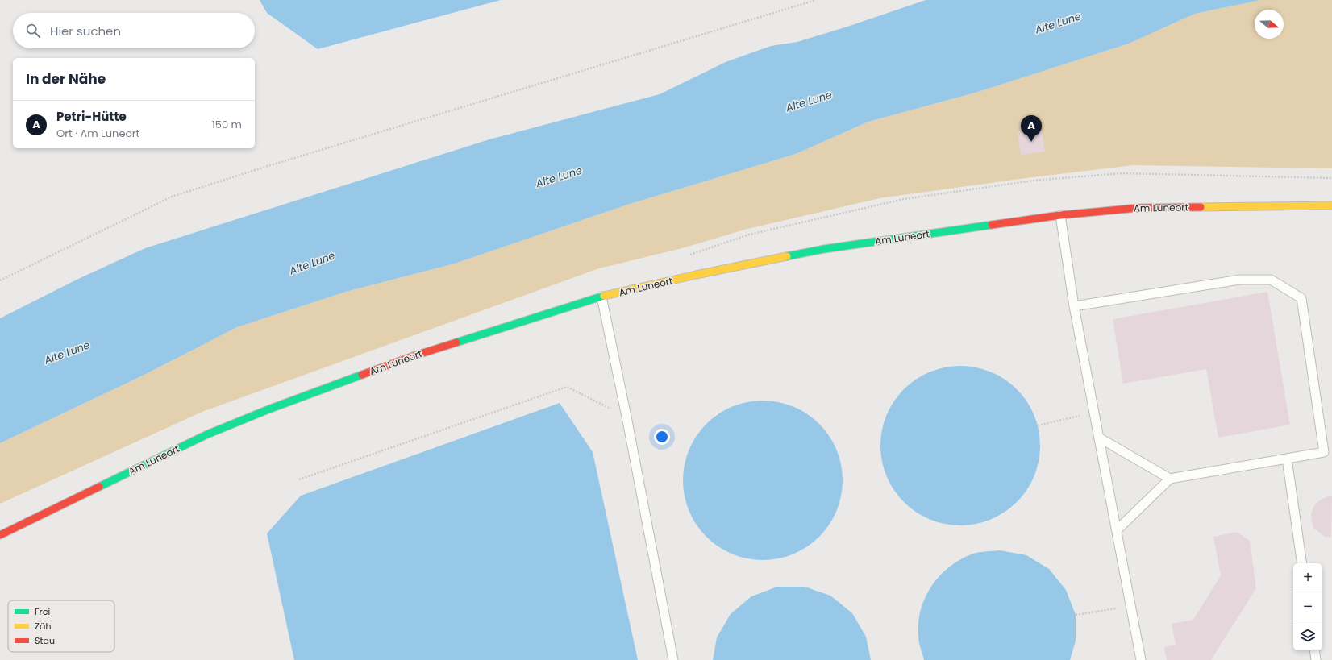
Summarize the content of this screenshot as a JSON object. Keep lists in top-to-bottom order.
{
  "streets": {
    "street": ["Am Luneort"]
  },
  "water": ["Alte Lune"],
  "legend": ["Frei", "Zäh", "Stau"],
  "north": "right",
  "page": {
    "search": "Hier suchen",
    "heading": "In der Nähe",
    "list": [
      {
        "mark": "A",
        "name": "Petri-Hütte",
        "note": "Ort · Am Luneort",
        "value": "150 m"
      }
    ],
    "pins": "A",
    "map_buttons": ["+", "−"]
  }
}
